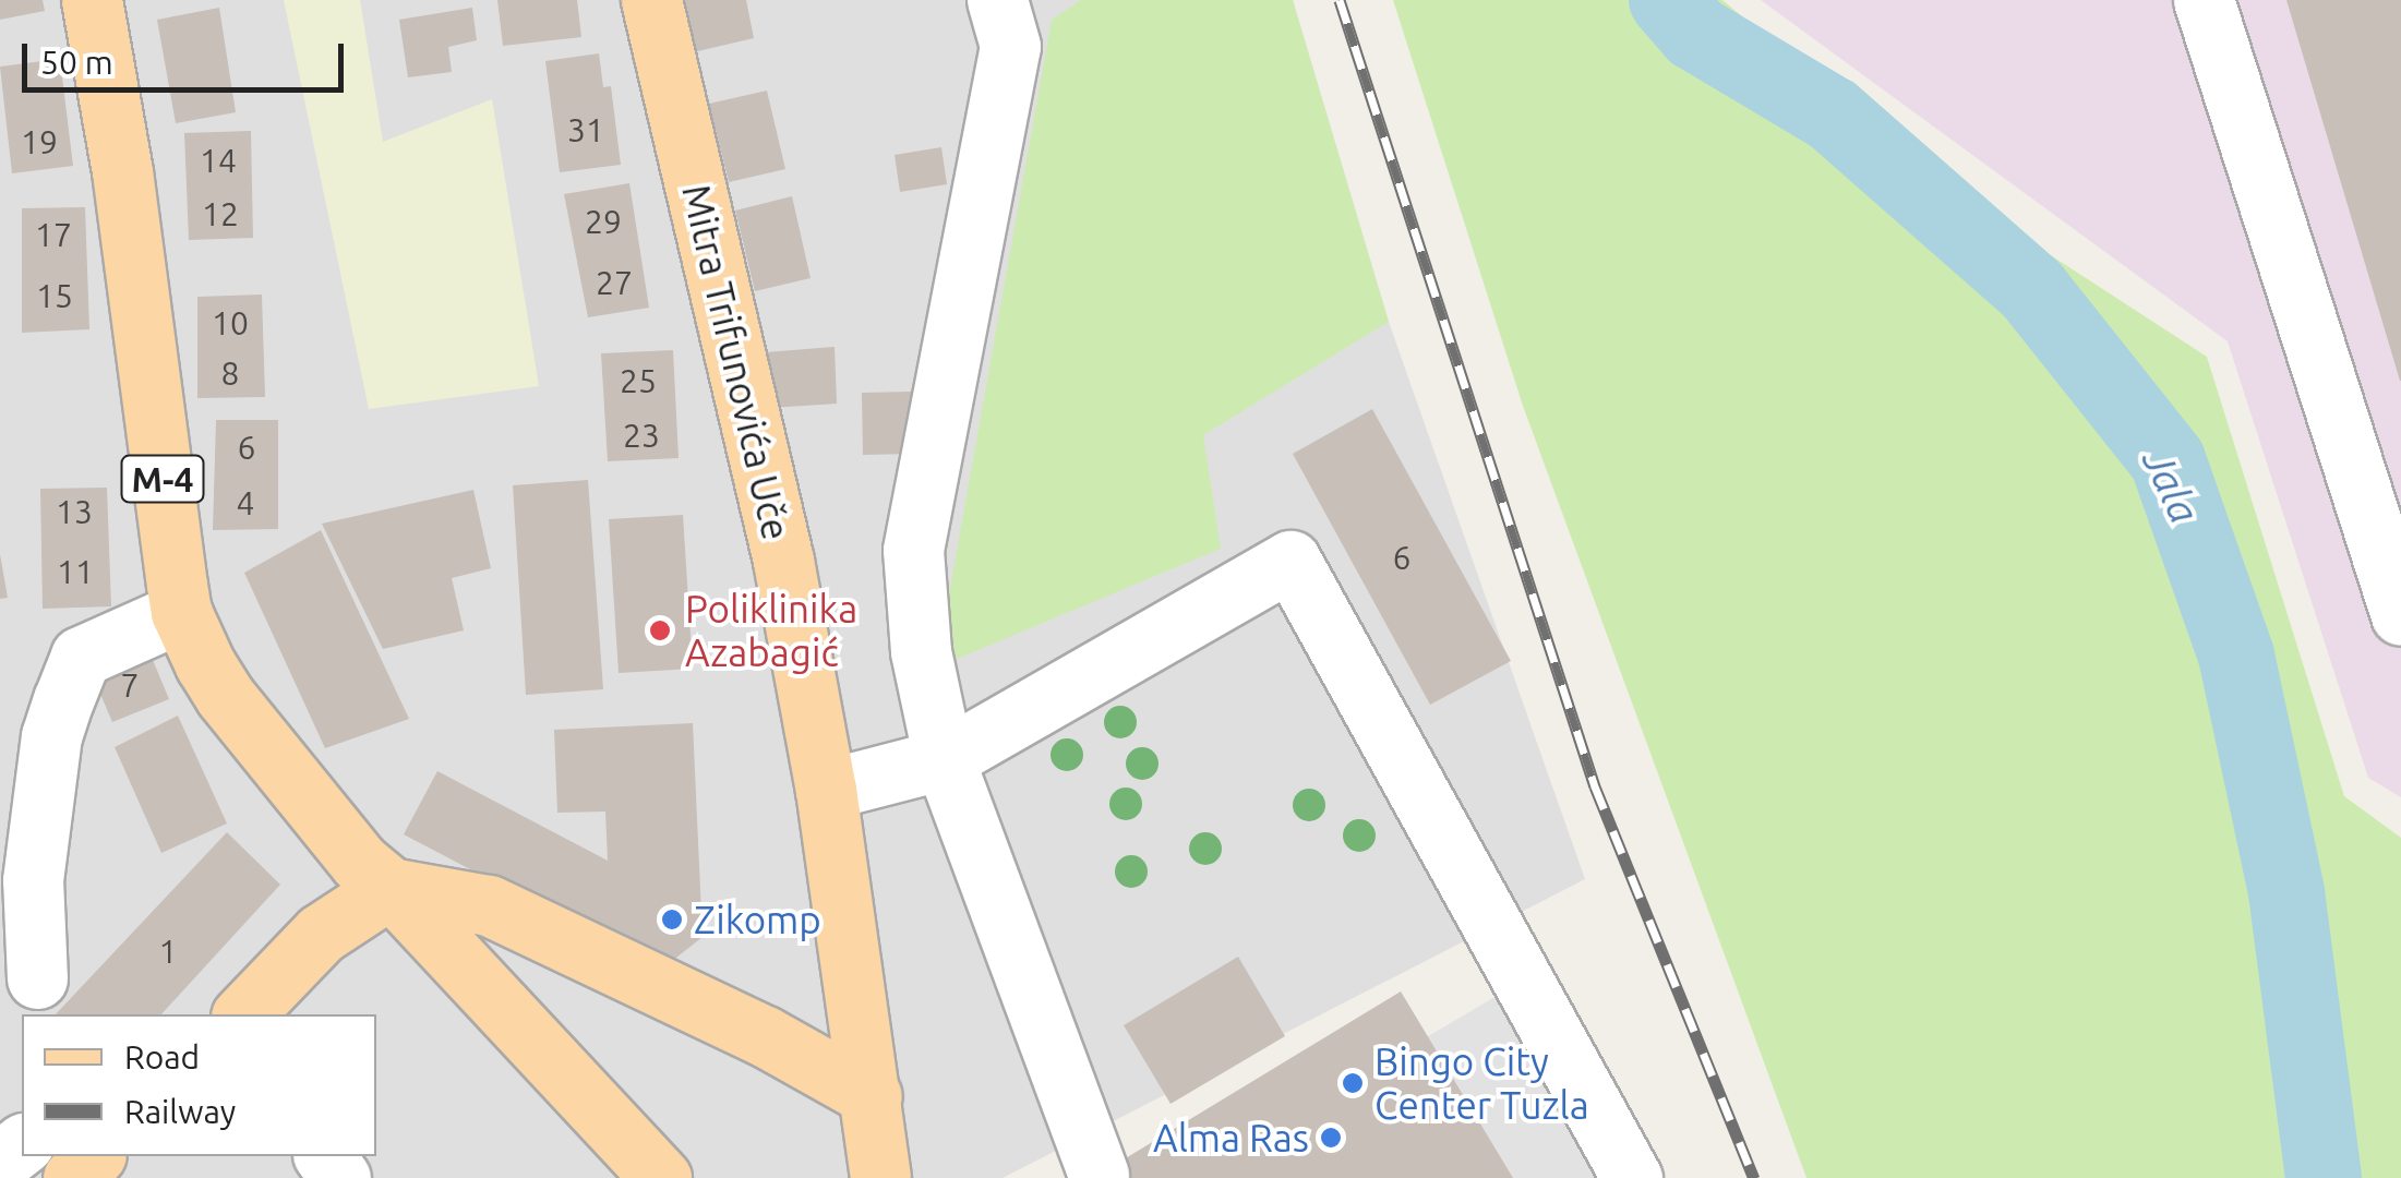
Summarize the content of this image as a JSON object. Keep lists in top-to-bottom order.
{
  "streets": {
    "main road": ["Mitra Trifunovića Uče", "M-4"]
  },
  "water": ["Jala"],
  "places": [
    "Poliklinika Azabagić",
    "Zikomp",
    "Bingo City Center Tuzla",
    "Alma Ras"
  ],
  "house_numbers": [
    "31",
    "19",
    "14",
    "12",
    "29",
    "17",
    "27",
    "15",
    "10",
    "8",
    "25",
    "23",
    "6",
    "4",
    "13",
    "6",
    "11",
    "7",
    "1"
  ],
  "legend": ["Road", "Railway"],
  "scale_bar": "50 m"
}
